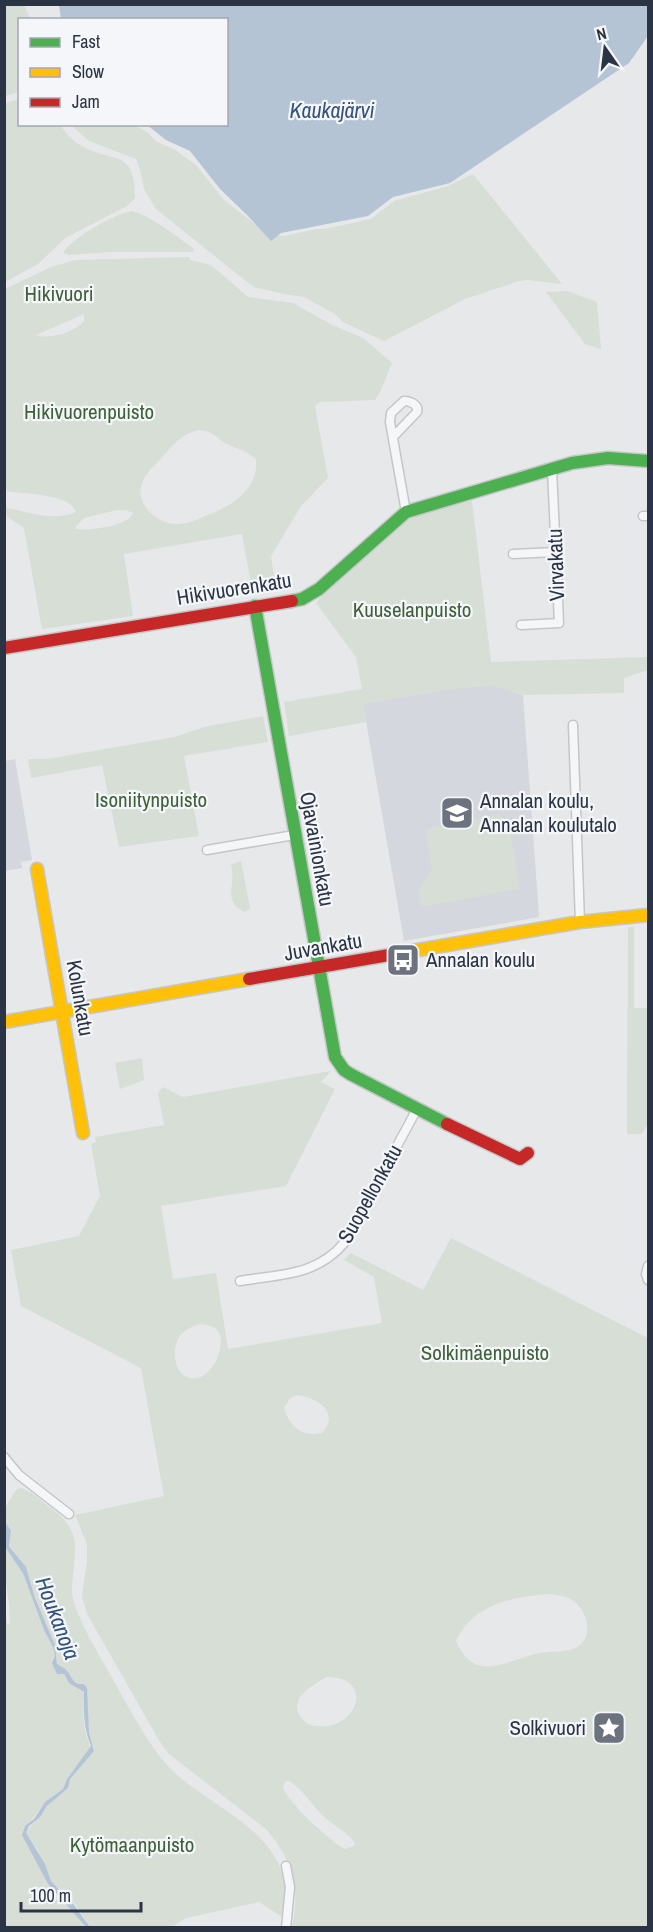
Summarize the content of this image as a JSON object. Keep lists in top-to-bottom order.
{
  "streets": {
    "street": [
      "Virvakatu",
      "Hikivuorenkatu",
      "Ojavainionkatu",
      "Juvankatu",
      "Kolunkatu",
      "Suopellonkatu"
    ]
  },
  "crossings": [
    ["Virvakatu", "Hikivuorenkatu"],
    ["Hikivuorenkatu", "Ojavainionkatu"],
    ["Ojavainionkatu", "Juvankatu"],
    ["Ojavainionkatu", "Suopellonkatu"],
    ["Juvankatu", "Kolunkatu"]
  ],
  "water": ["Kaukajärvi", "Houkanoja"],
  "parks": [
    "Hikivuori",
    "Hikivuorenpuisto",
    "Kuuselanpuisto",
    "Isoniitynpuisto",
    "Solkimäenpuisto",
    "Kytömaanpuisto"
  ],
  "places": {
    "school or university": ["Annalan koulu, Annalan koulutalo"],
    "bus stop": ["Annalan koulu"],
    "place": ["Solkivuori"]
  },
  "legend": ["Fast", "Slow", "Jam"],
  "scale_bar": "100 m",
  "north": "top"
}
